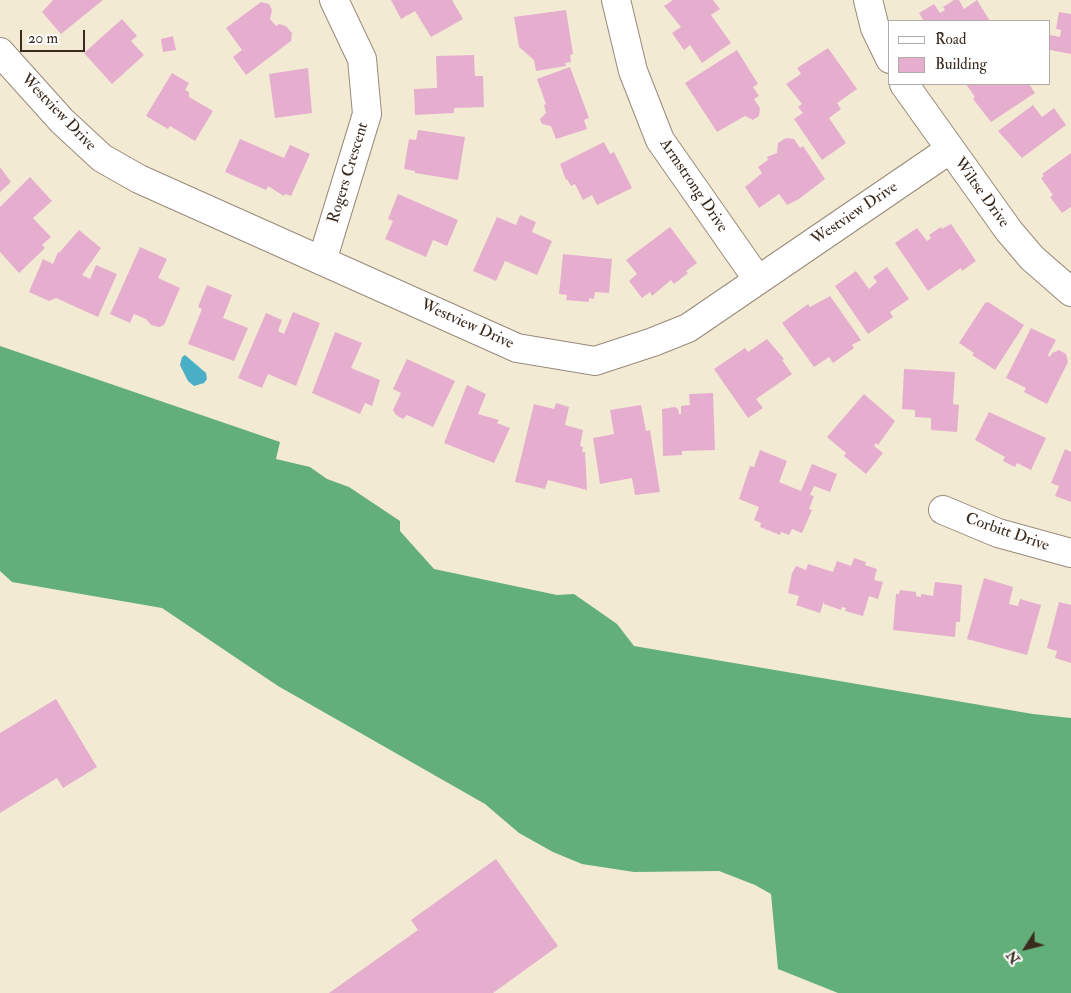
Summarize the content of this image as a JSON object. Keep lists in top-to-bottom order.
{
  "streets": {
    "street": [
      "Westview Drive",
      "Rogers Crescent",
      "Armstrong Drive",
      "Wiltse Drive",
      "Corbitt Drive"
    ]
  },
  "crossings": [
    ["Westview Drive", "Rogers Crescent"],
    ["Westview Drive", "Armstrong Drive"],
    ["Westview Drive", "Wiltse Drive"]
  ],
  "legend": ["Road", "Building"],
  "scale_bar": "20 m",
  "north": "bottom left"
}
